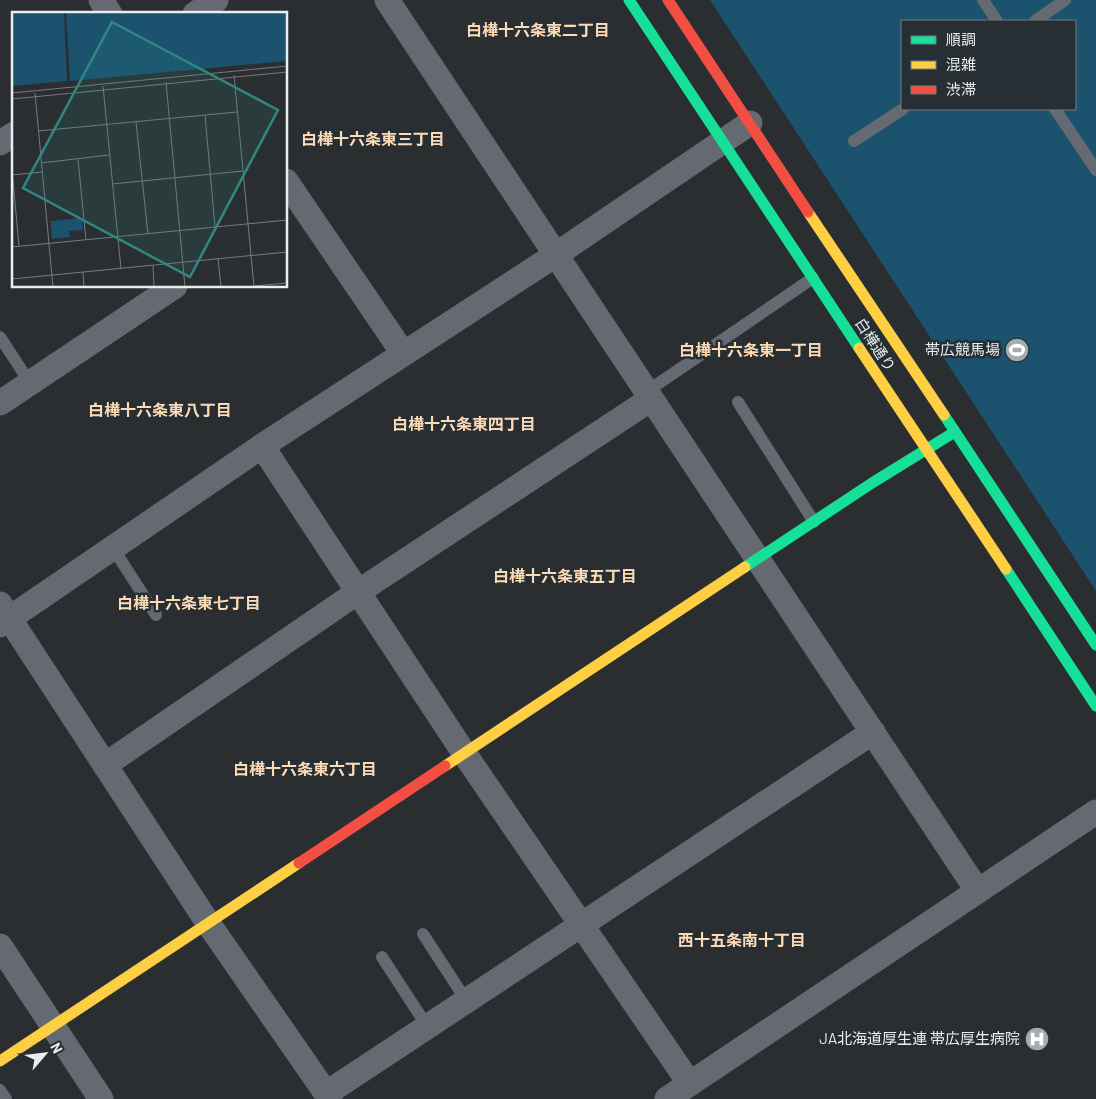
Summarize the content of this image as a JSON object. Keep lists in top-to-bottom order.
{
  "streets": {
    "street": ["白樺通り"]
  },
  "districts": [
    "白樺十六条東二丁目",
    "白樺十六条東三丁目",
    "白樺十六条東一丁目",
    "白樺十六条東八丁目",
    "白樺十六条東四丁目",
    "白樺十六条東五丁目",
    "白樺十六条東七丁目",
    "白樺十六条東六丁目",
    "西十五条南十丁目"
  ],
  "places": {
    "sports": ["帯広競馬場"],
    "hospital": ["JA北海道厚生連 帯広厚生病院"]
  },
  "legend": ["順調", "混雑", "渋滞"],
  "north": "top right"
}
